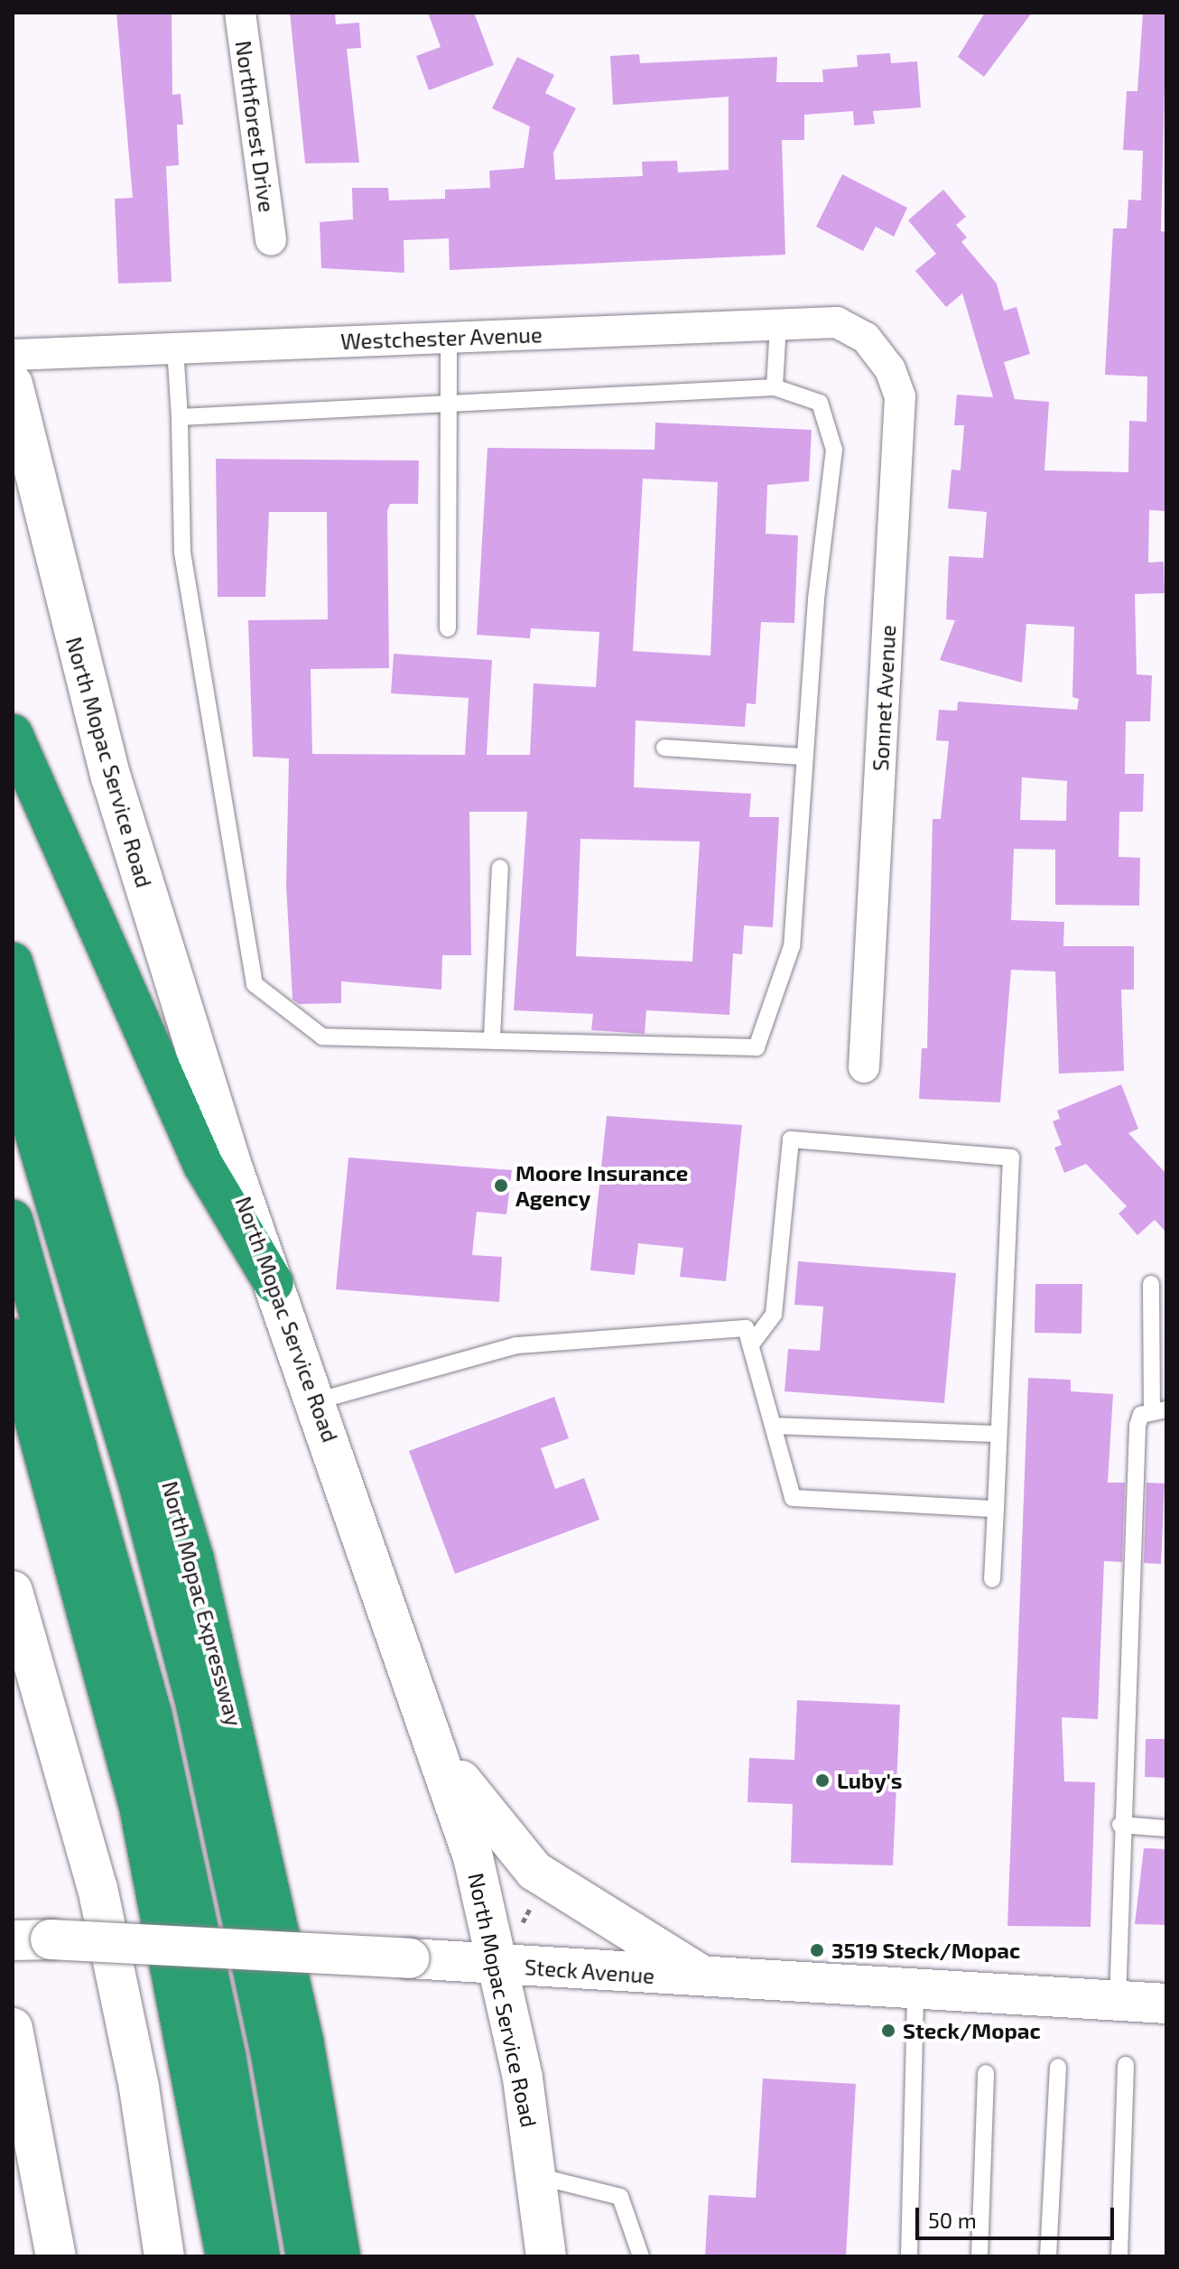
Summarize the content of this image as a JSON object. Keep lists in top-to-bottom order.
{
  "streets": {
    "highway": ["North Mopac Expressway"],
    "main road": ["North Mopac Service Road", "Steck Avenue"],
    "street": ["Northforest Drive", "Westchester Avenue", "Sonnet Avenue"]
  },
  "crossings": [
    ["Westchester Avenue", "Sonnet Avenue"],
    ["North Mopac Service Road", "Steck Avenue"]
  ],
  "places": [
    "Moore Insurance Agency",
    "Luby's",
    "3519 Steck/Mopac",
    "Steck/Mopac"
  ],
  "scale_bar": "50 m"
}
